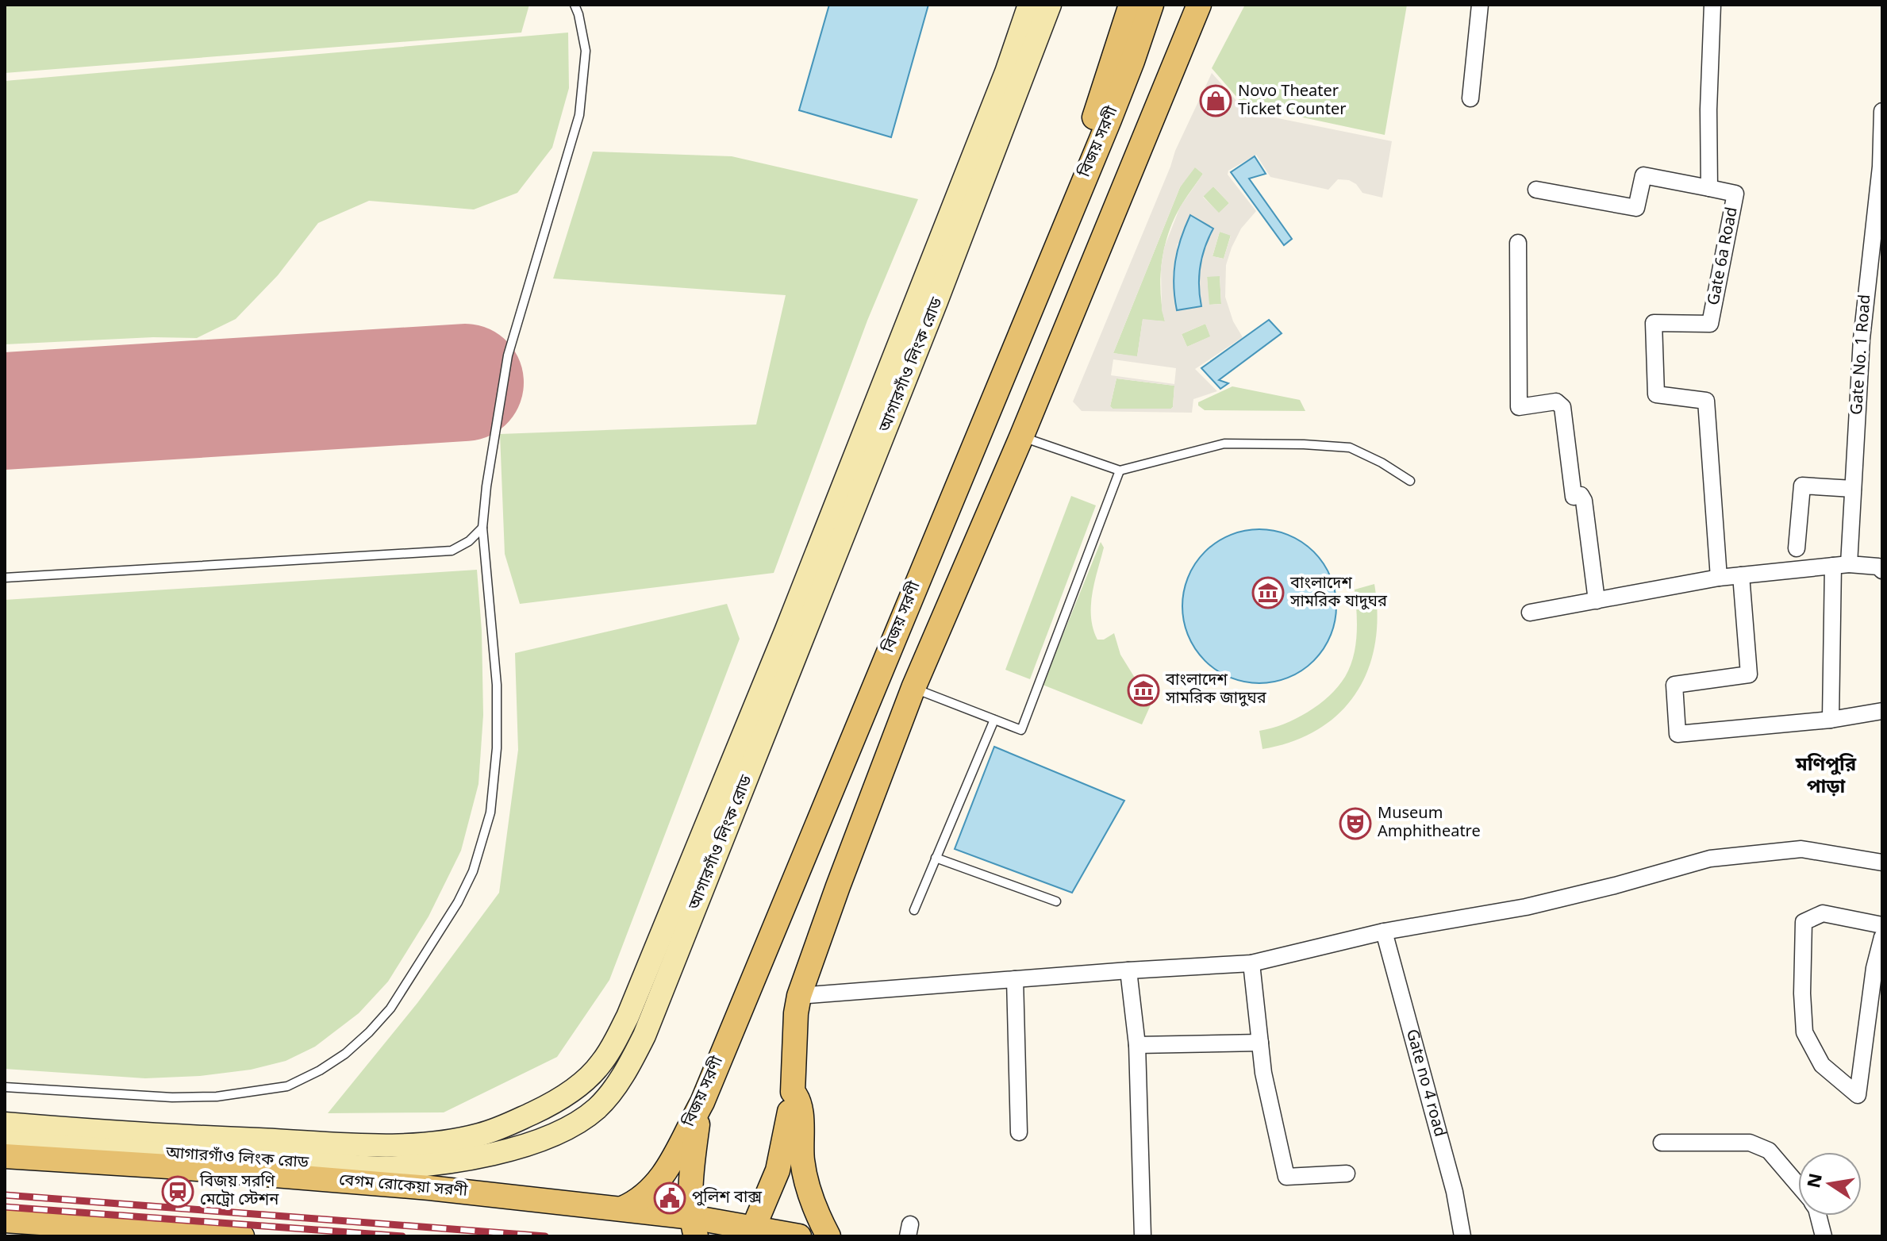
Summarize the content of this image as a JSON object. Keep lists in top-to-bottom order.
{
  "streets": {
    "main road": ["বিজয় সরণী", "আগারগাঁও লিংক রোড", "বেগম রোকেয়া সরণী"],
    "street": ["Gate 6a Road", "Gate No. 1 Road", "Gate no 4 road"]
  },
  "crossings": [
    ["বিজয় সরণী", "বেগম রোকেয়া সরণী"]
  ],
  "districts": ["মণিপুরি পাড়া"],
  "places": {
    "shop": ["Novo Theater Ticket Counter"],
    "museum": ["বাংলাদেশ সামরিক যাদুঘর", "বাংলাদেশ সামরিক জাদুঘর"],
    "theatre": ["Museum Amphitheatre"],
    "station": ["বিজয় সরণি মেট্রো স্টেশন"],
    "public building": ["পুলিশ বাক্স"]
  },
  "north": "left"
}
